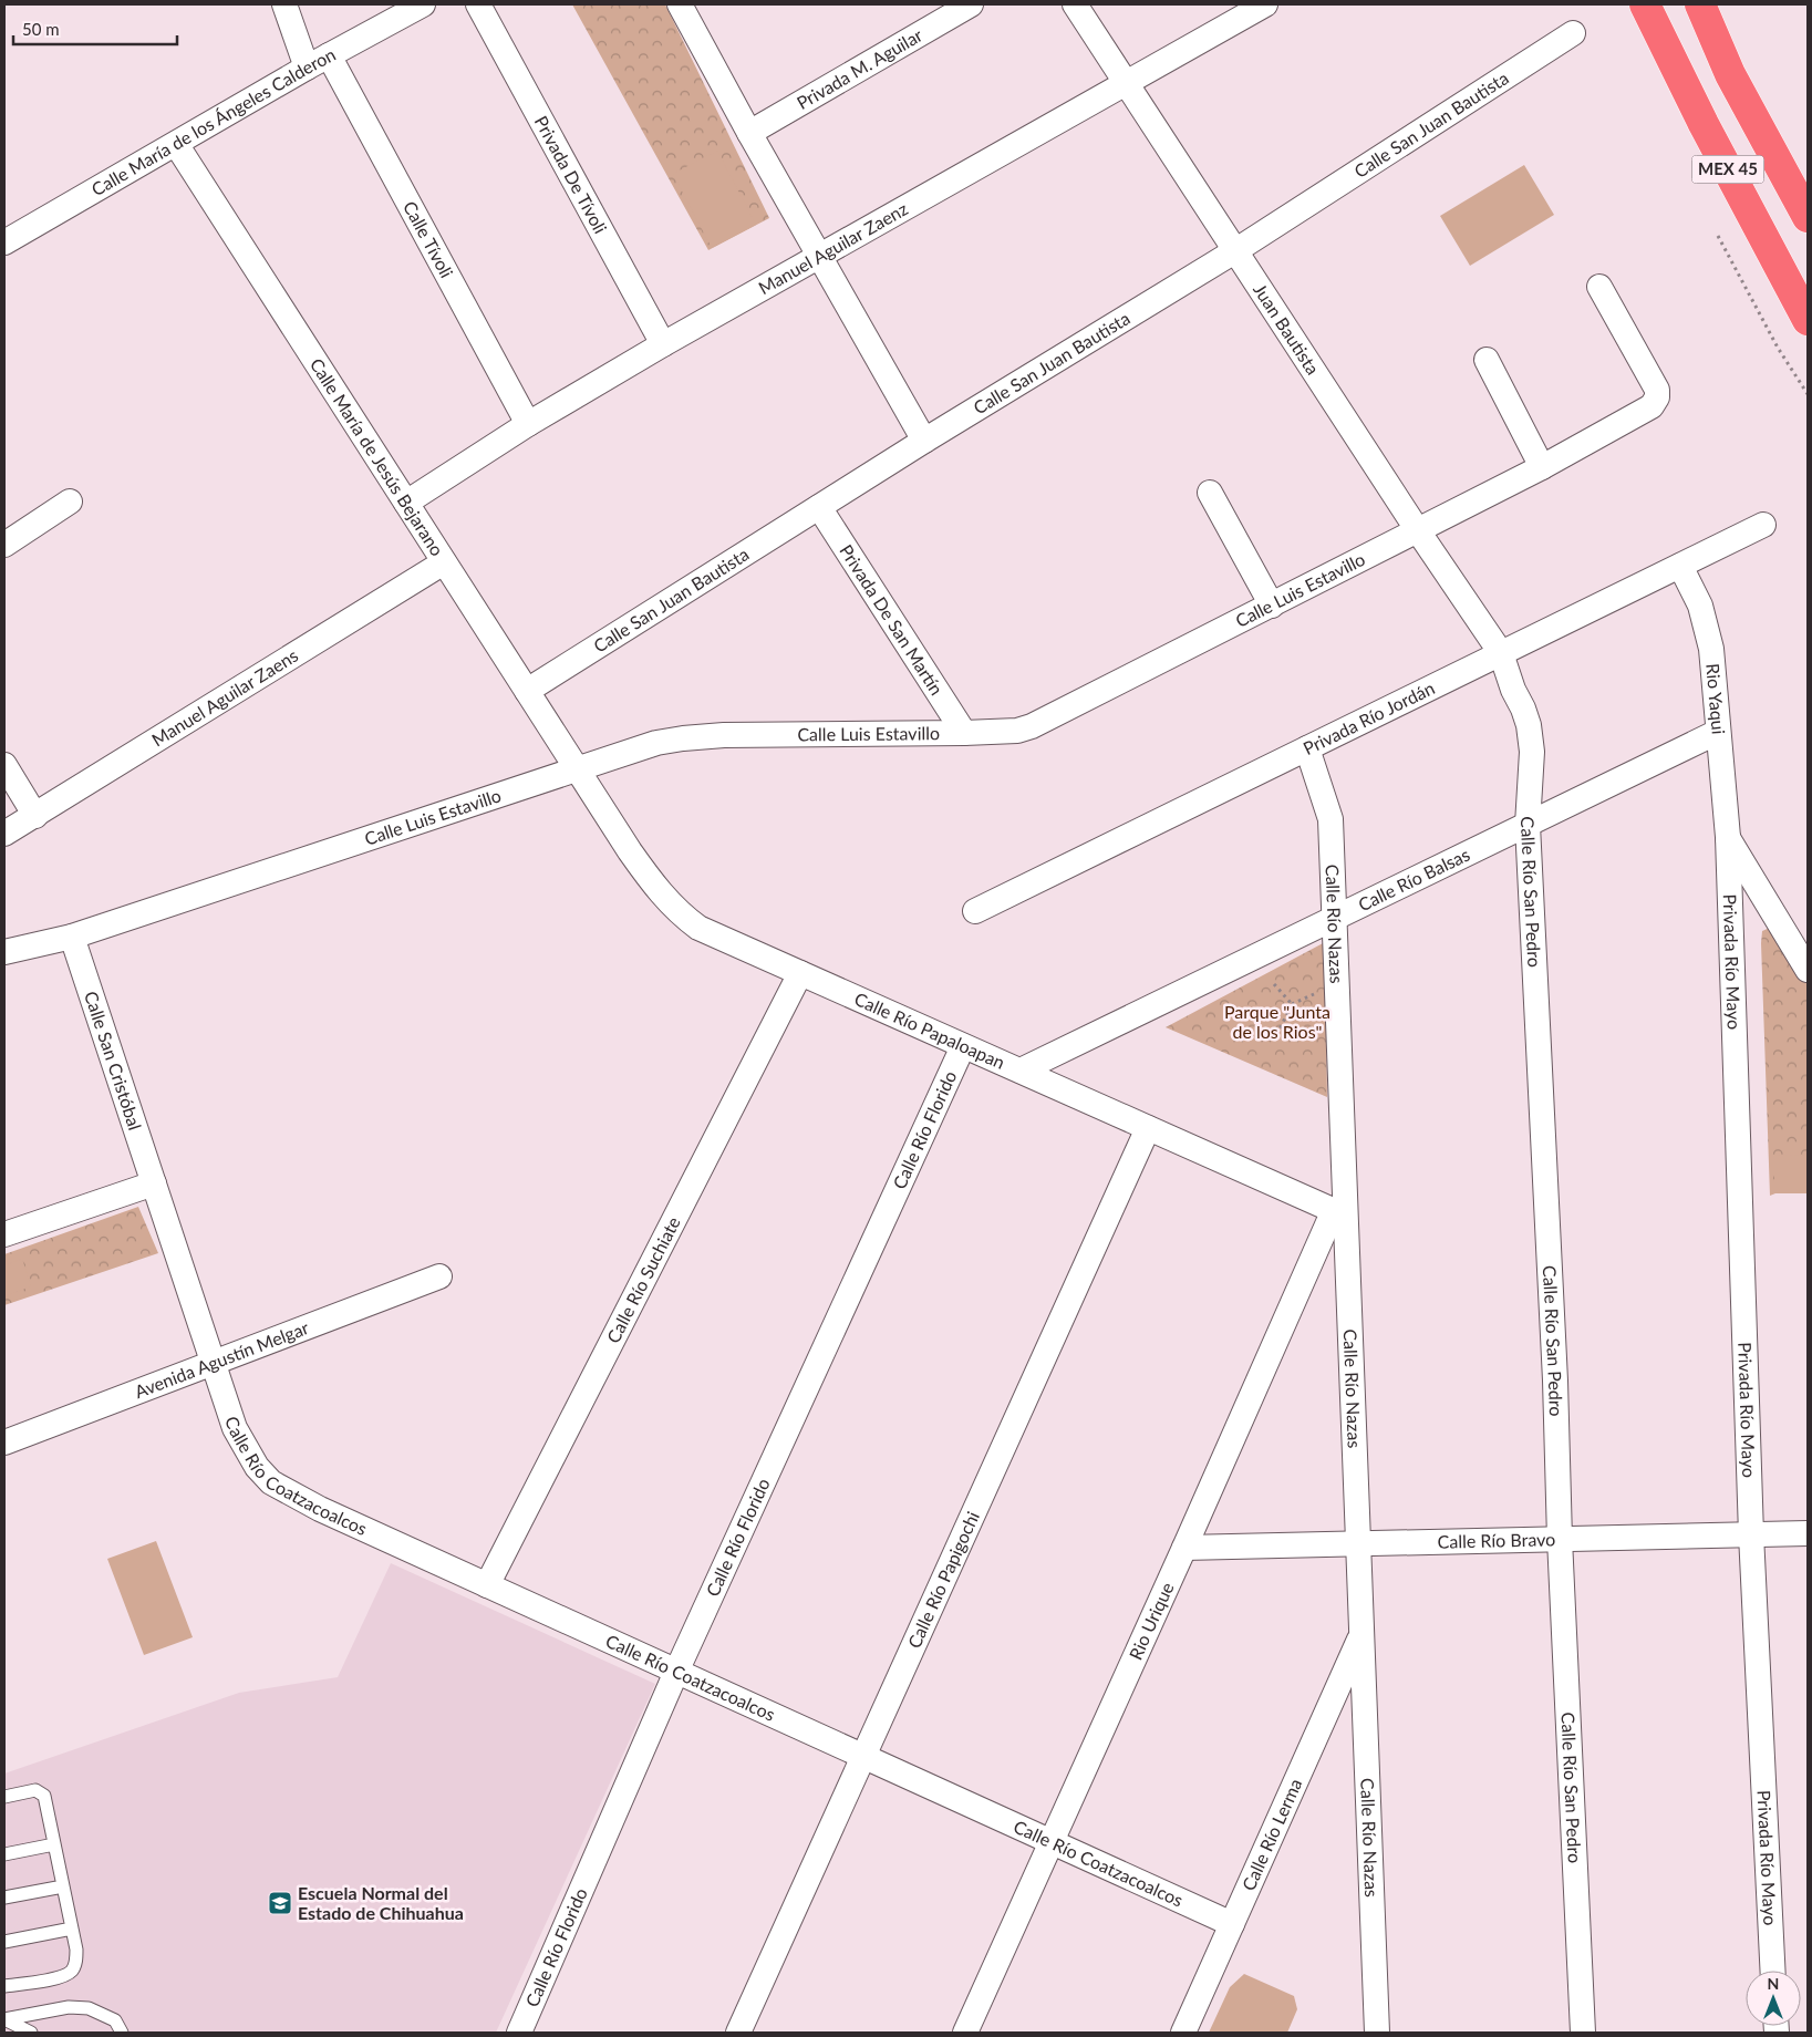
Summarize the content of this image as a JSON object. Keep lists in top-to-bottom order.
{
  "streets": {
    "highway": ["MEX 45"],
    "street": [
      "Privada M. Aguilar",
      "Calle María de los Ángeles Calderon",
      "Calle San Juan Bautista",
      "Privada De Tívoli",
      "Calle Tívoli",
      "Manuel Aguilar Zaenz",
      "Juan Bautista",
      "Calle María de Jesús Bejarano",
      "Calle Luis Estavillo",
      "Privada De San Martín",
      "Manuel Aguilar Zaens",
      "Rio Yaqui",
      "Privada Río Jordán",
      "Calle Río Balsas",
      "Calle Río San Pedro",
      "Calle Río Nazas",
      "Privada Río Mayo",
      "Calle Río Papaloapan",
      "Calle San Cristóbal",
      "Calle Río Florido",
      "Calle Río Suchiate",
      "Avenida Agustín Melgar",
      "Calle Río Coatzacoalcos",
      "Calle Río Bravo",
      "Calle Río Papigochi",
      "Rio Urique",
      "Calle Río Lerma"
    ]
  },
  "crossings": [
    ["Calle María de los Ángeles Calderon", "Calle Tívoli"],
    ["Calle María de los Ángeles Calderon", "Calle María de Jesús Bejarano"],
    ["Calle San Juan Bautista", "Juan Bautista"],
    ["Calle San Juan Bautista", "Calle María de Jesús Bejarano"],
    ["Calle San Juan Bautista", "Privada De San Martín"],
    ["Privada De Tívoli", "Manuel Aguilar Zaenz"],
    ["Calle Tívoli", "Manuel Aguilar Zaenz"],
    ["Manuel Aguilar Zaenz", "Juan Bautista"],
    ["Manuel Aguilar Zaenz", "Calle María de Jesús Bejarano"],
    ["Juan Bautista", "Calle Luis Estavillo"],
    ["Juan Bautista", "Privada Río Jordán"],
    ["Juan Bautista", "Calle Río San Pedro"],
    ["Calle María de Jesús Bejarano", "Calle Luis Estavillo"],
    ["Calle María de Jesús Bejarano", "Manuel Aguilar Zaens"],
    ["Calle María de Jesús Bejarano", "Calle Río Papaloapan"],
    ["Calle Luis Estavillo", "Privada De San Martín"],
    ["Calle Luis Estavillo", "Calle Río Papaloapan"],
    ["Calle Luis Estavillo", "Calle San Cristóbal"],
    ["Rio Yaqui", "Privada Río Jordán"],
    ["Rio Yaqui", "Calle Río Balsas"],
    ["Rio Yaqui", "Privada Río Mayo"],
    ["Privada Río Jordán", "Calle Río San Pedro"],
    ["Privada Río Jordán", "Calle Río Nazas"],
    ["Calle Río Balsas", "Calle Río San Pedro"],
    ["Calle Río Balsas", "Calle Río Nazas"],
    ["Calle Río Balsas", "Calle Río Papaloapan"],
    ["Calle Río San Pedro", "Calle Río Bravo"],
    ["Calle Río Nazas", "Calle Río Papaloapan"],
    ["Calle Río Nazas", "Calle Río Bravo"],
    ["Calle Río Nazas", "Rio Urique"],
    ["Calle Río Nazas", "Calle Río Lerma"],
    ["Privada Río Mayo", "Calle Río Bravo"],
    ["Calle Río Papaloapan", "Calle Río Florido"],
    ["Calle Río Papaloapan", "Calle Río Suchiate"],
    ["Calle Río Papaloapan", "Calle Río Papigochi"],
    ["Calle Río Papaloapan", "Rio Urique"],
    ["Calle San Cristóbal", "Avenida Agustín Melgar"],
    ["Calle San Cristóbal", "Calle Río Coatzacoalcos"],
    ["Calle Río Florido", "Calle Río Coatzacoalcos"],
    ["Calle Río Suchiate", "Calle Río Coatzacoalcos"],
    ["Avenida Agustín Melgar", "Calle Río Coatzacoalcos"],
    ["Calle Río Coatzacoalcos", "Calle Río Papigochi"],
    ["Calle Río Coatzacoalcos", "Rio Urique"],
    ["Calle Río Coatzacoalcos", "Calle Río Lerma"],
    ["Calle Río Bravo", "Rio Urique"]
  ],
  "parks": ["Parque \"Junta de los Rios\""],
  "places": {
    "school or university": ["Escuela Normal del Estado de Chihuahua"]
  },
  "scale_bar": "50 m",
  "north": "top"
}
